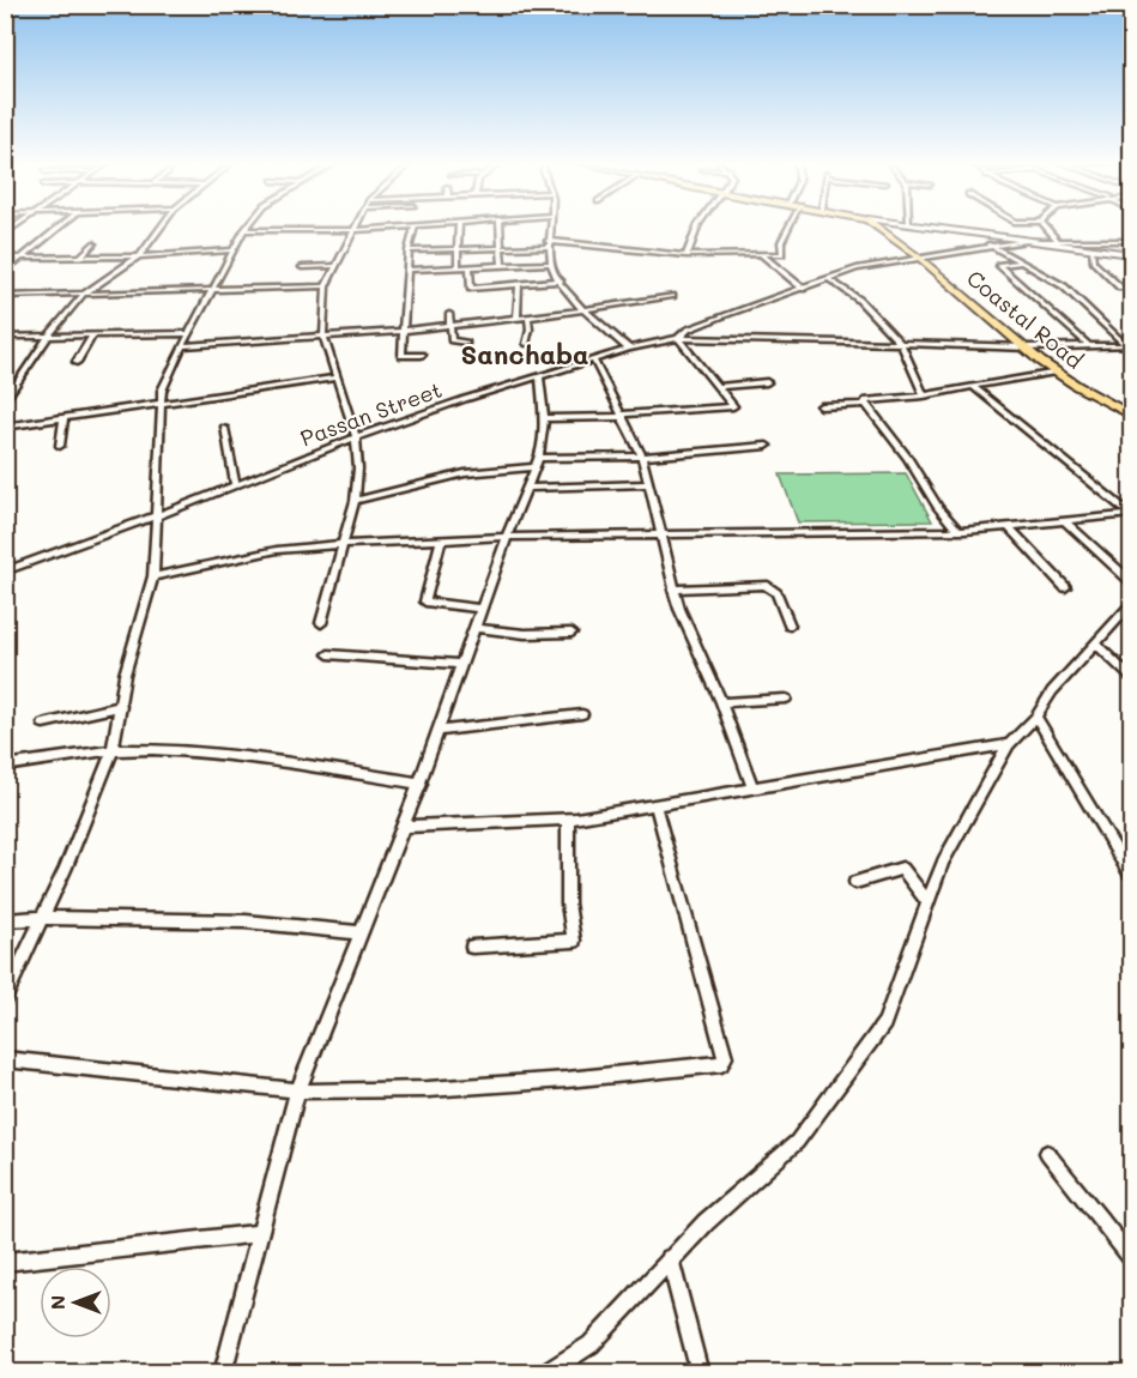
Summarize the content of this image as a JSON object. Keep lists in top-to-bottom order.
{
  "streets": {
    "main road": ["Coastal Road"],
    "street": ["Passan Street"]
  },
  "crossings": [
    ["Coastal Road", "Passan Street"]
  ],
  "districts": ["Sanchaba"],
  "north": "left"
}
